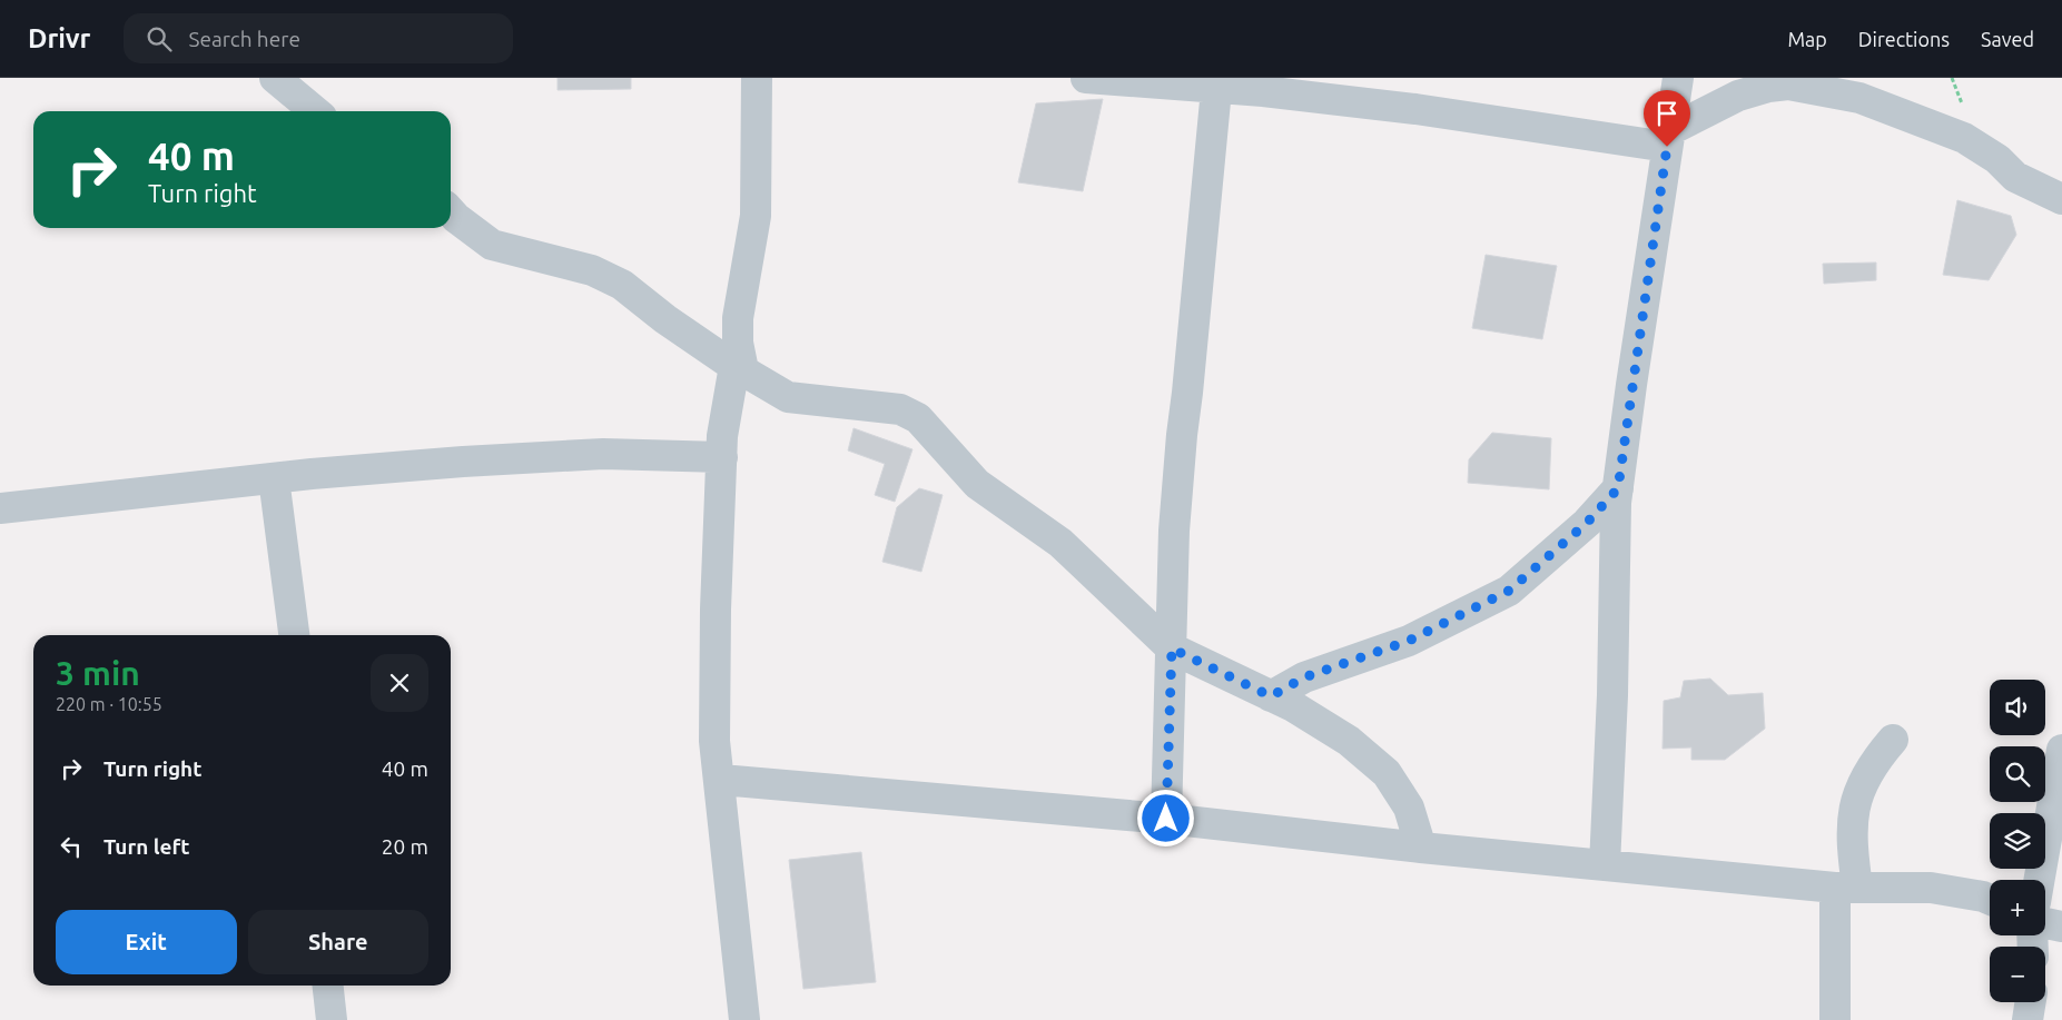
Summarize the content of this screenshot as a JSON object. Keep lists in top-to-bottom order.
{
  "page": {
    "header": "Drivr",
    "search": "Search here",
    "nav": ["Map", "Directions", "Saved"],
    "turn": ["40 m", "Turn right"],
    "heading": ["3 min", "220 m · 10:55"],
    "map_buttons": ["+", "−"],
    "list": [
      {
        "name": "Turn right",
        "value": "40 m"
      },
      {
        "name": "Turn left",
        "value": "20 m"
      }
    ],
    "buttons": ["Exit", "Share"]
  }
}
